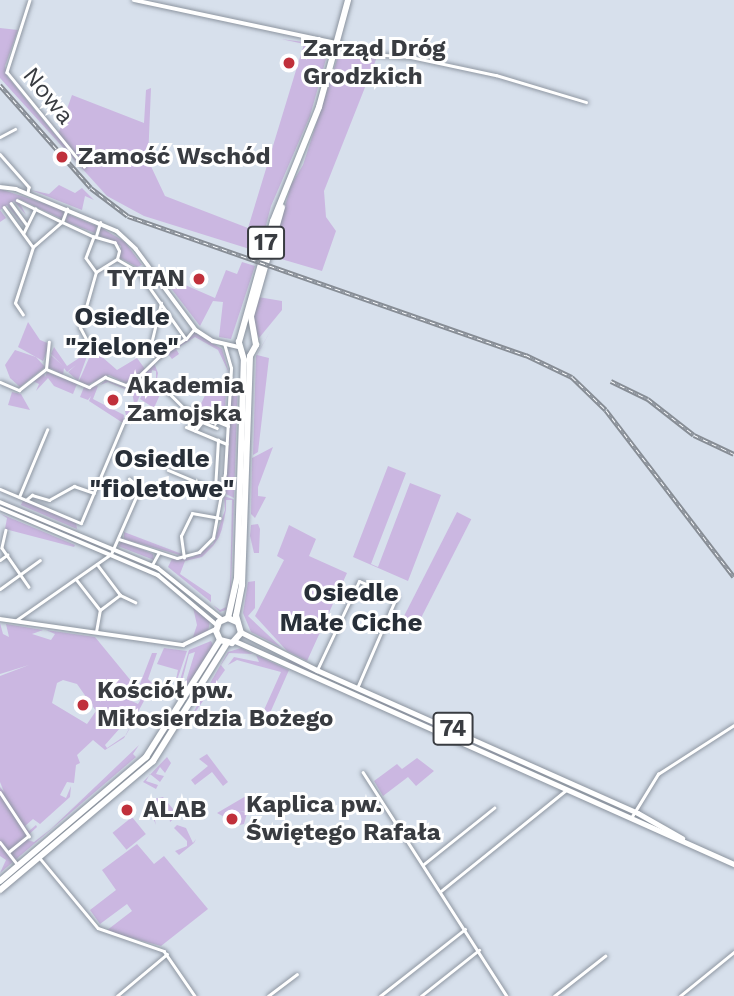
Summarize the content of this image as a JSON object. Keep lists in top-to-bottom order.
{
  "streets": {
    "highway": ["17"],
    "main road": ["74"],
    "street": ["Nowa"]
  },
  "crossings": [
    ["17", "74"]
  ],
  "districts": ["Osiedle \"zielone\"", "Osiedle \"fioletowe\"", "Osiedle Małe Ciche"],
  "places": [
    "Zarząd Dróg Grodzkich",
    "Zamość Wschód",
    "TYTAN",
    "Akademia Zamojska",
    "Kościół pw. Miłosierdzia Bożego",
    "ALAB",
    "Kaplica pw. Świętego Rafała"
  ]
}
